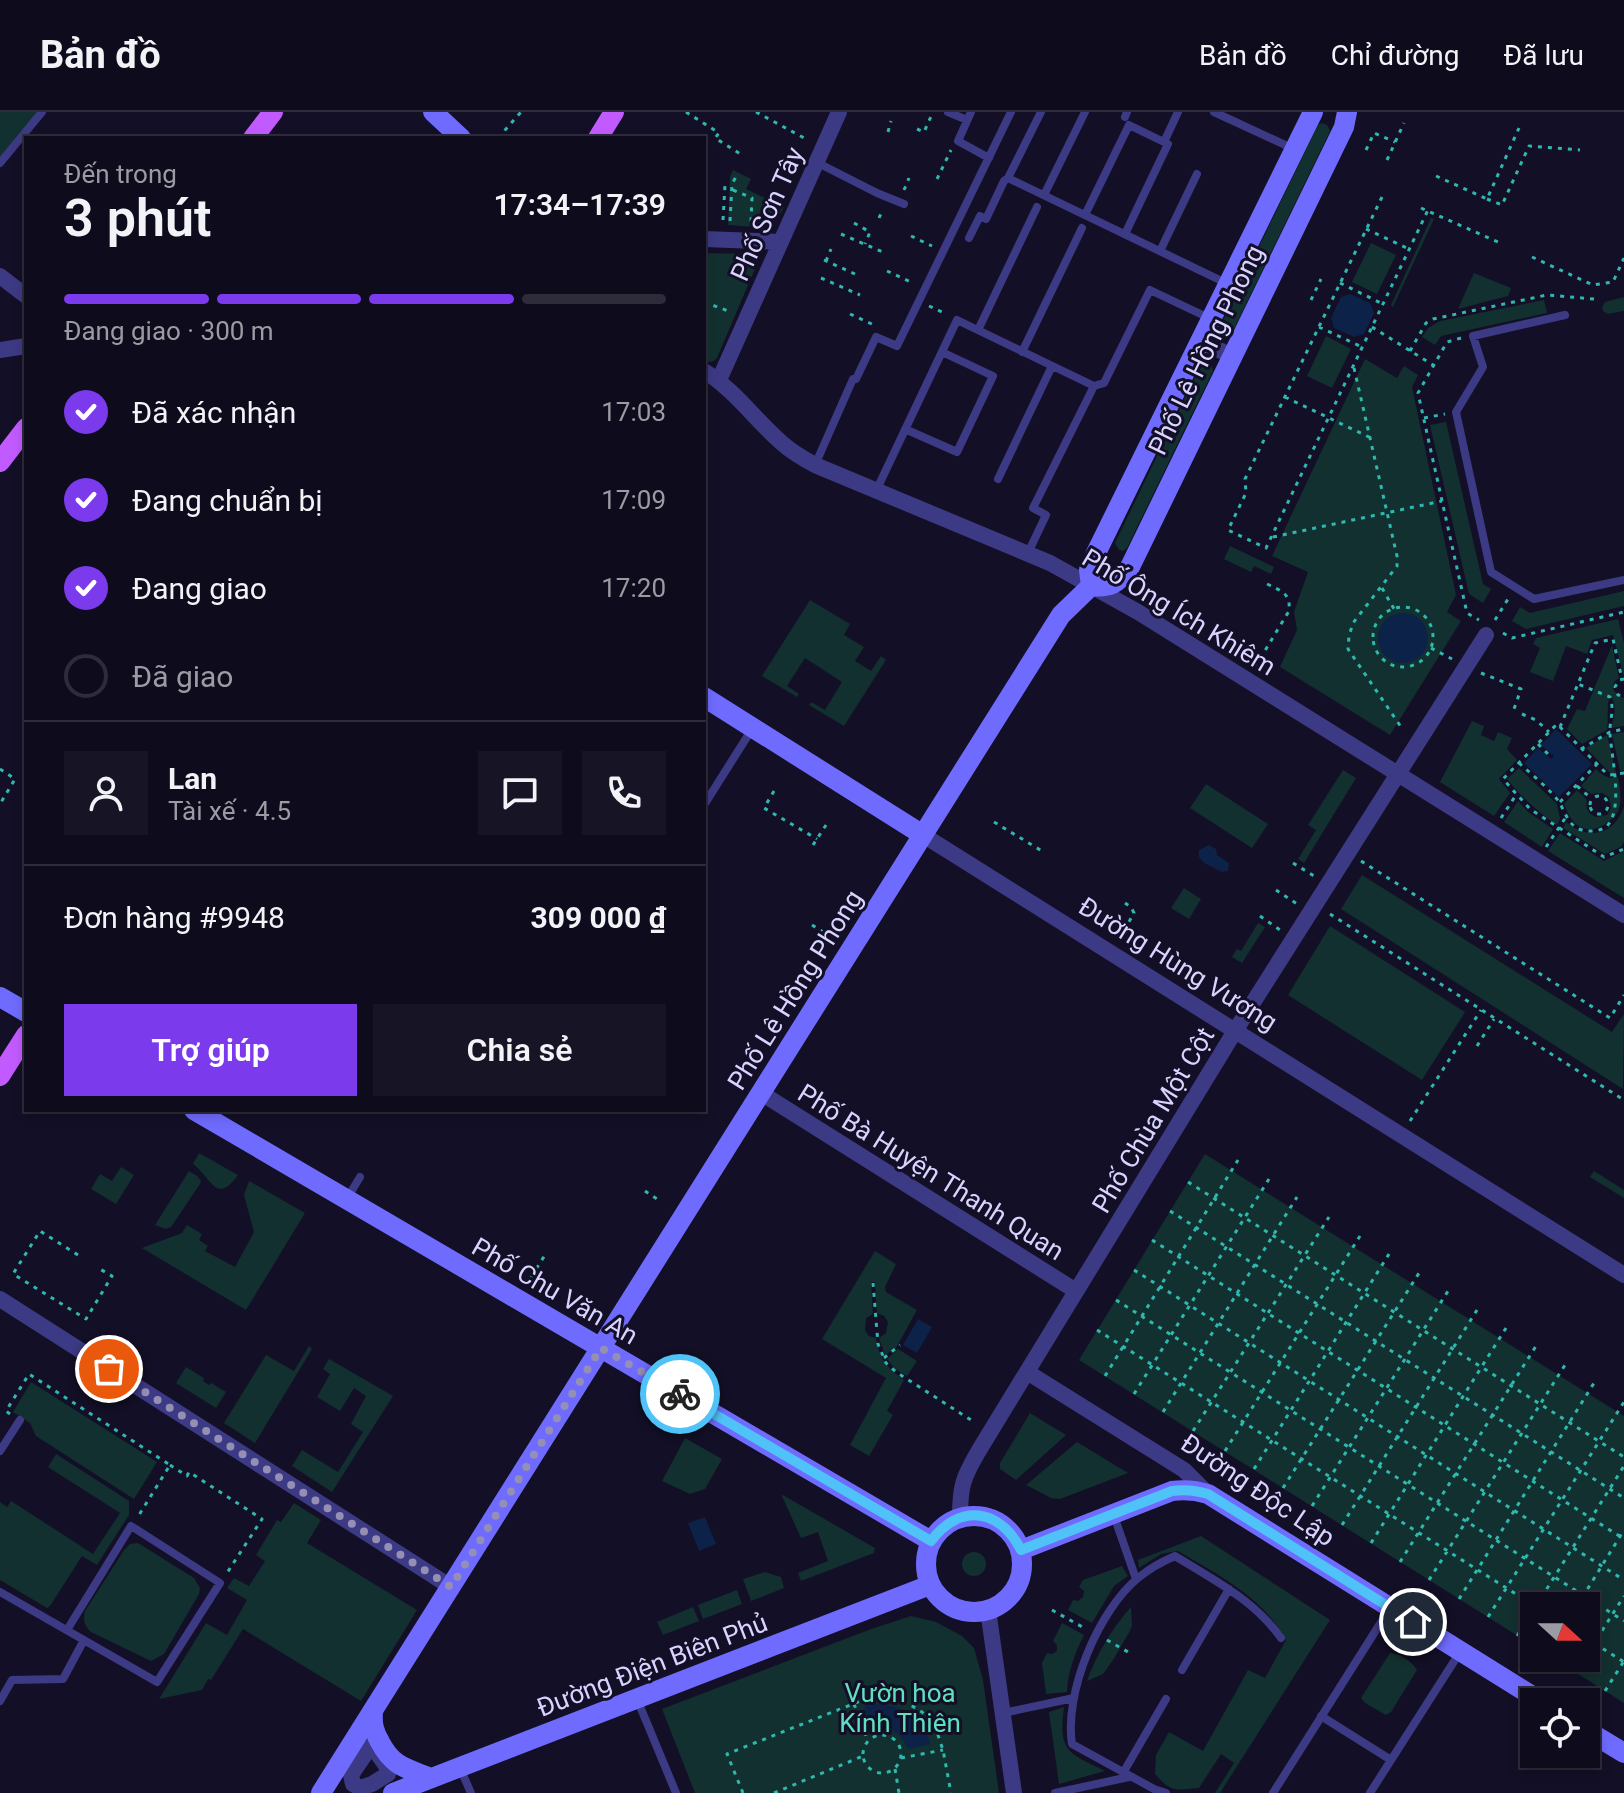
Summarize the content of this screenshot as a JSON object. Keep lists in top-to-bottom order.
{
  "streets": {
    "street": [
      "Phố Sơn Tây",
      "Phố Lê Hồng Phong",
      "Phố Ông Ích Khiêm",
      "Đường Hùng Vương",
      "Phố Chùa Một Cột",
      "Phố Bà Huyện Thanh Quan",
      "Phố Chu Văn An",
      "Đường Độc Lập",
      "Đường Điện Biên Phủ"
    ]
  },
  "crossings": [
    ["Phố Sơn Tây", "Phố Ông Ích Khiêm"],
    ["Phố Lê Hồng Phong", "Phố Ông Ích Khiêm"],
    ["Phố Lê Hồng Phong", "Đường Hùng Vương"],
    ["Phố Lê Hồng Phong", "Phố Bà Huyện Thanh Quan"],
    ["Phố Lê Hồng Phong", "Phố Chu Văn An"],
    ["Phố Ông Ích Khiêm", "Phố Chùa Một Cột"],
    ["Đường Hùng Vương", "Phố Chùa Một Cột"],
    ["Phố Chùa Một Cột", "Phố Bà Huyện Thanh Quan"],
    ["Phố Chùa Một Cột", "Phố Chu Văn An"],
    ["Phố Chùa Một Cột", "Đường Độc Lập"],
    ["Phố Chùa Một Cột", "Đường Điện Biên Phủ"],
    ["Phố Chu Văn An", "Đường Điện Biên Phủ"]
  ],
  "parks": ["Vườn hoa Kính Thiên"],
  "north": "right",
  "page": {
    "header": "Bản đồ",
    "nav": ["Bản đồ", "Chỉ đường", "Đã lưu"],
    "heading": ["3 phút", "Đến trong", "17:34–17:39"],
    "panel": [
      "Lan",
      "Tài xế · 4.5",
      "Đơn hàng #9948",
      "309 000 ₫"
    ],
    "bar": "Đang giao · 300 m",
    "list": [
      ["Đã xác nhận", "17:03"],
      ["Đang chuẩn bị", "17:09"],
      ["Đang giao", "17:20"],
      "Đã giao"
    ],
    "buttons": ["Trợ giúp", "Chia sẻ"]
  }
}
